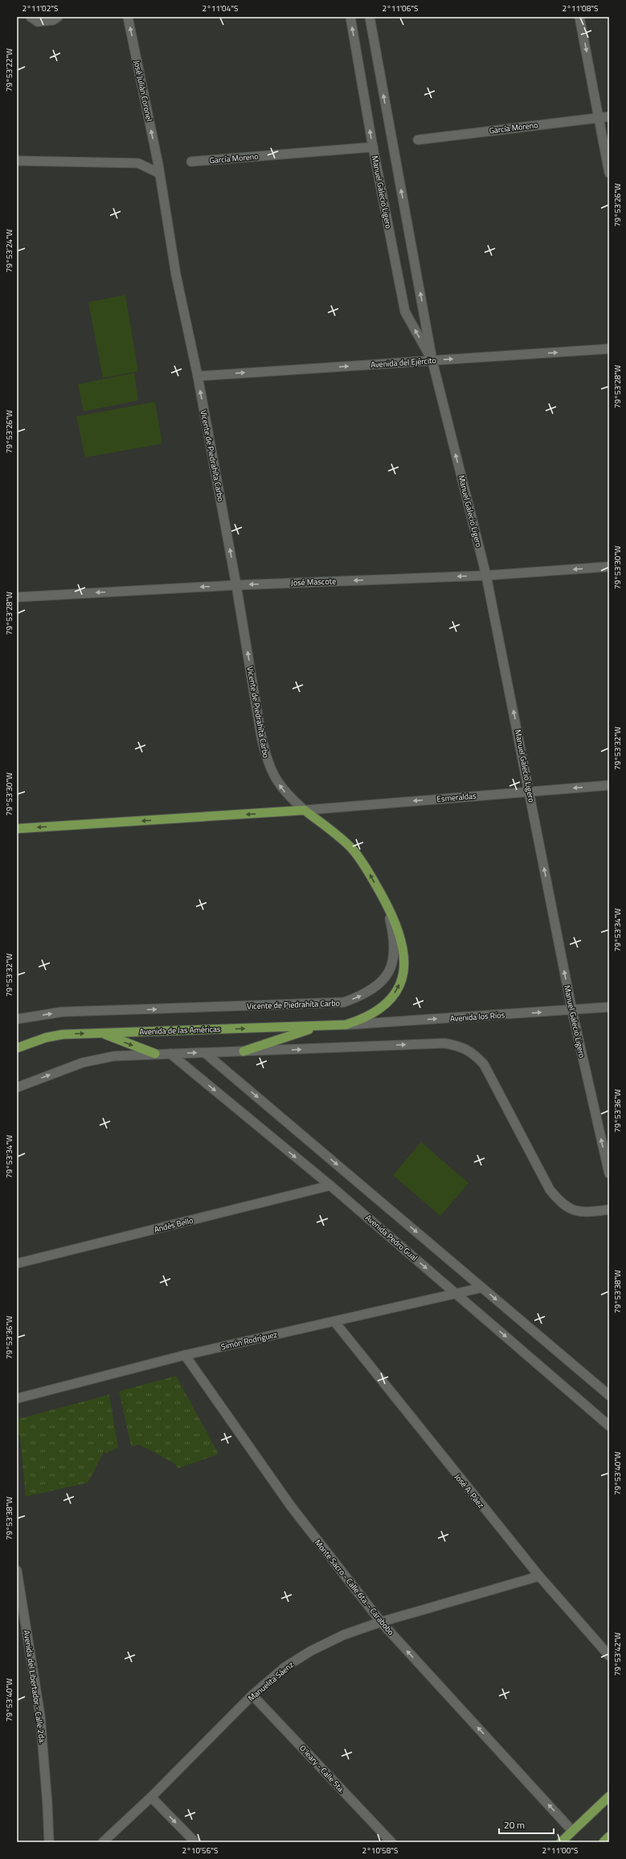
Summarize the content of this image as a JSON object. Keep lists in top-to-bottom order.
{
  "streets": {
    "main road": ["Vicente de Piedrahíta Carbo", "Avenida de las Américas"],
    "street": [
      "José Julián Coronel",
      "García Moreno",
      "Manuel Galecio Ligero",
      "Avenida del Ejército",
      "José Mascote",
      "Esmeraldas",
      "Avenida los Ríos",
      "Andés Bello",
      "Avenida Pedro Gual",
      "Simón Rodríguez",
      "José A. Páez",
      "Monte Sacro - Calle 6ta. - Carabobo",
      "Manuelita Sáenz",
      "Avenida del Libertador - Calle 2da.",
      "O'leary - Calle 5ta."
    ]
  },
  "crossings": [
    ["José Julián Coronel", "Vicente de Piedrahíta Carbo"],
    ["García Moreno", "Manuel Galecio Ligero"],
    ["Manuel Galecio Ligero", "Avenida del Ejército"],
    ["Manuel Galecio Ligero", "José Mascote"],
    ["Manuel Galecio Ligero", "Esmeraldas"],
    ["Manuel Galecio Ligero", "Avenida los Ríos"],
    ["Avenida del Ejército", "Vicente de Piedrahíta Carbo"],
    ["Vicente de Piedrahíta Carbo", "José Mascote"],
    ["Vicente de Piedrahíta Carbo", "Esmeraldas"],
    ["Vicente de Piedrahíta Carbo", "Avenida de las Américas"],
    ["Avenida los Ríos", "Avenida de las Américas"],
    ["Andés Bello", "Avenida Pedro Gual"],
    ["Avenida Pedro Gual", "Simón Rodríguez"],
    ["Simón Rodríguez", "José A. Páez"],
    ["Simón Rodríguez", "Monte Sacro - Calle 6ta. - Carabobo"],
    ["José A. Páez", "Manuelita Sáenz"],
    ["Monte Sacro - Calle 6ta. - Carabobo", "Manuelita Sáenz"],
    ["Manuelita Sáenz", "O'leary - Calle 5ta."]
  ],
  "one_way": [
    "José Julián Coronel",
    "Manuel Galecio Ligero",
    "Avenida del Ejército",
    "José Mascote",
    "Esmeraldas",
    "Avenida los Ríos",
    "Avenida de las Américas",
    "Monte Sacro - Calle 6ta. - Carabobo"
  ],
  "scale_bar": "20 m",
  "coordinates": [
    "2°11'02\"S",
    "2°11'04\"S",
    "2°11'06\"S",
    "2°11'08\"S",
    "79°53'22\"W",
    "79°53'26\"W",
    "79°53'24\"W",
    "79°53'28\"W",
    "79°53'30\"W",
    "79°53'32\"W",
    "79°53'34\"W",
    "79°53'36\"W",
    "79°53'38\"W",
    "79°53'40\"W",
    "79°53'42\"W",
    "2°10'56\"S",
    "2°10'58\"S",
    "2°11'00\"S"
  ]
}
